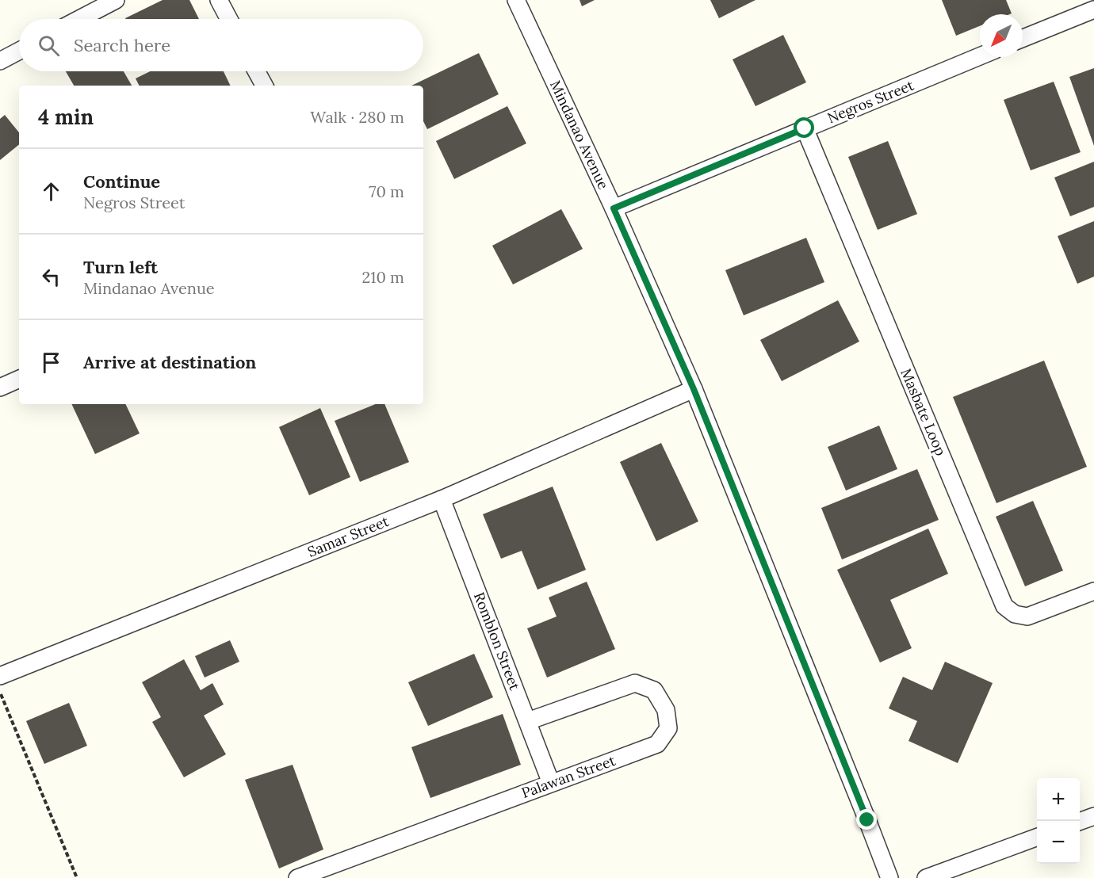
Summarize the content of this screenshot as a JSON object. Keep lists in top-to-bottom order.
{
  "streets": {
    "street": [
      "Negros Street",
      "Mindanao Avenue",
      "Masbate Loop",
      "Samar Street",
      "Romblon Street",
      "Palawan Street"
    ]
  },
  "crossings": [
    ["Negros Street", "Mindanao Avenue"],
    ["Negros Street", "Masbate Loop"],
    ["Mindanao Avenue", "Samar Street"],
    ["Samar Street", "Romblon Street"],
    ["Romblon Street", "Palawan Street"]
  ],
  "north": "bottom left",
  "page": {
    "search": "Search here",
    "heading": ["4 min", "Walk · 280 m"],
    "list": [
      ["Continue", "Negros Street", "70 m"],
      ["Turn left", "Mindanao Avenue", "210 m"],
      "Arrive at destination"
    ],
    "map_buttons": ["+", "−"]
  }
}
